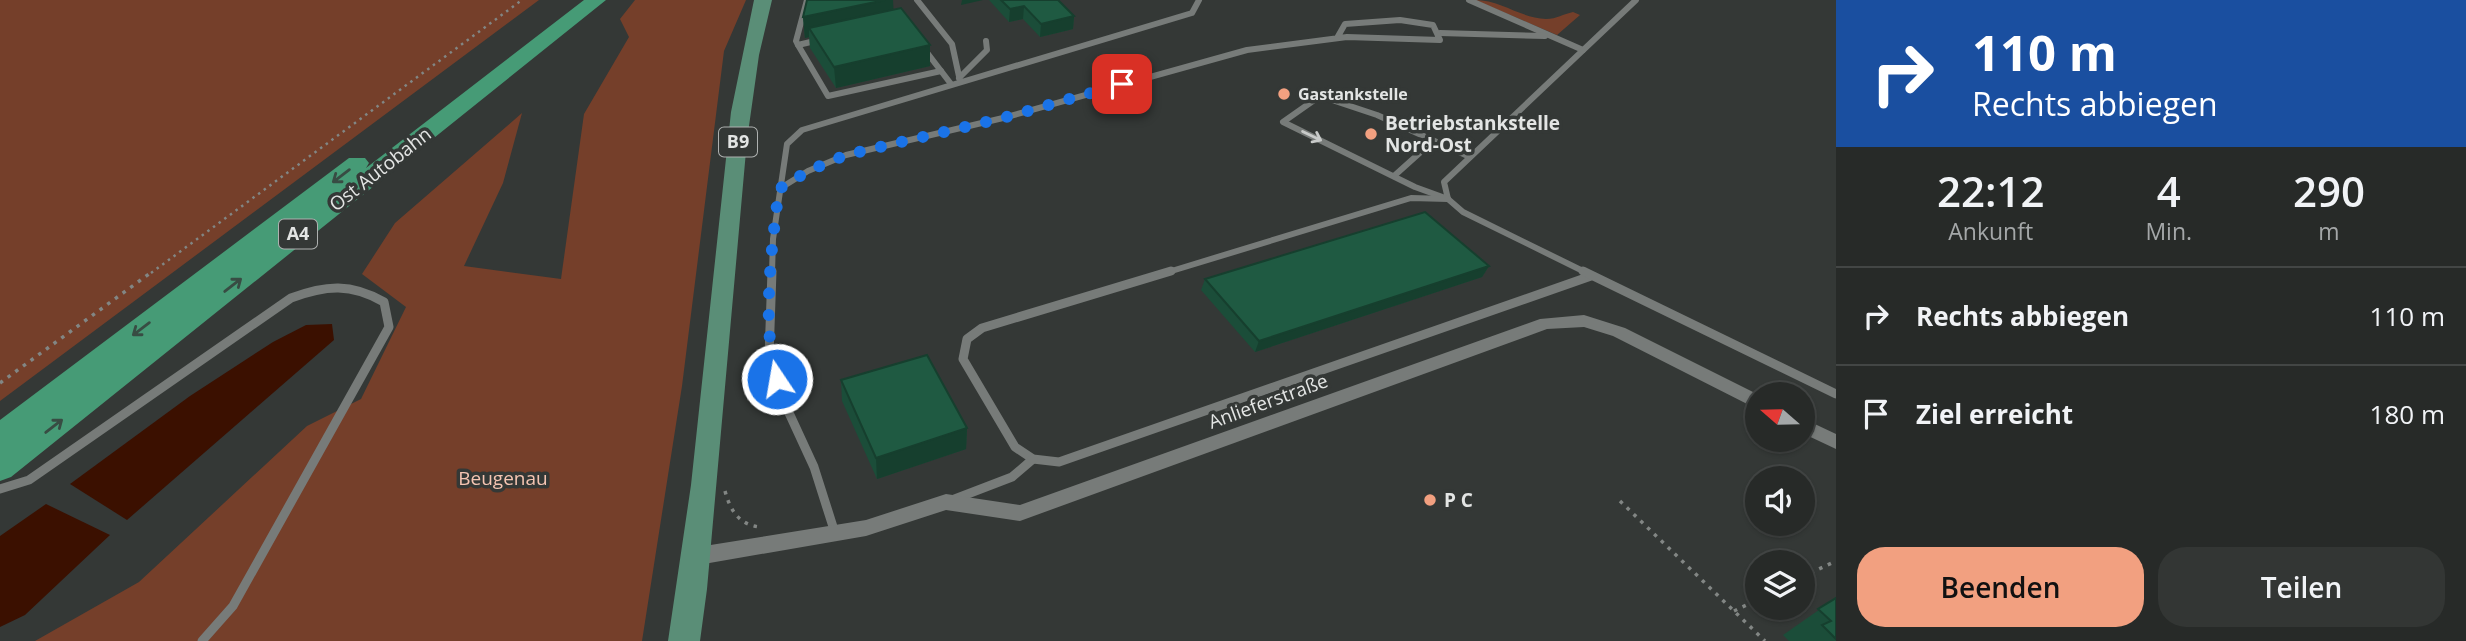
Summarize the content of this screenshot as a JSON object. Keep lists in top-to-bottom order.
{
  "streets": {
    "highway": ["Ost Autobahn", "A4"],
    "main road": ["B9"],
    "street": ["Anlieferstraße"]
  },
  "crossings": [
    ["B9", "Anlieferstraße"]
  ],
  "parks": ["Beugenau"],
  "places": ["Gastankstelle", "Betriebstankstelle Nord-Ost", "P C"],
  "north": "left",
  "page": {
    "turn": ["110 m", "Rechts abbiegen"],
    "eta": [
      "22:12",
      "Ankunft",
      "4",
      "Min.",
      "290",
      "m"
    ],
    "list": [
      {
        "name": "Rechts abbiegen",
        "value": "110 m"
      },
      {
        "name": "Ziel erreicht",
        "value": "180 m"
      }
    ],
    "buttons": ["Beenden", "Teilen"]
  }
}
